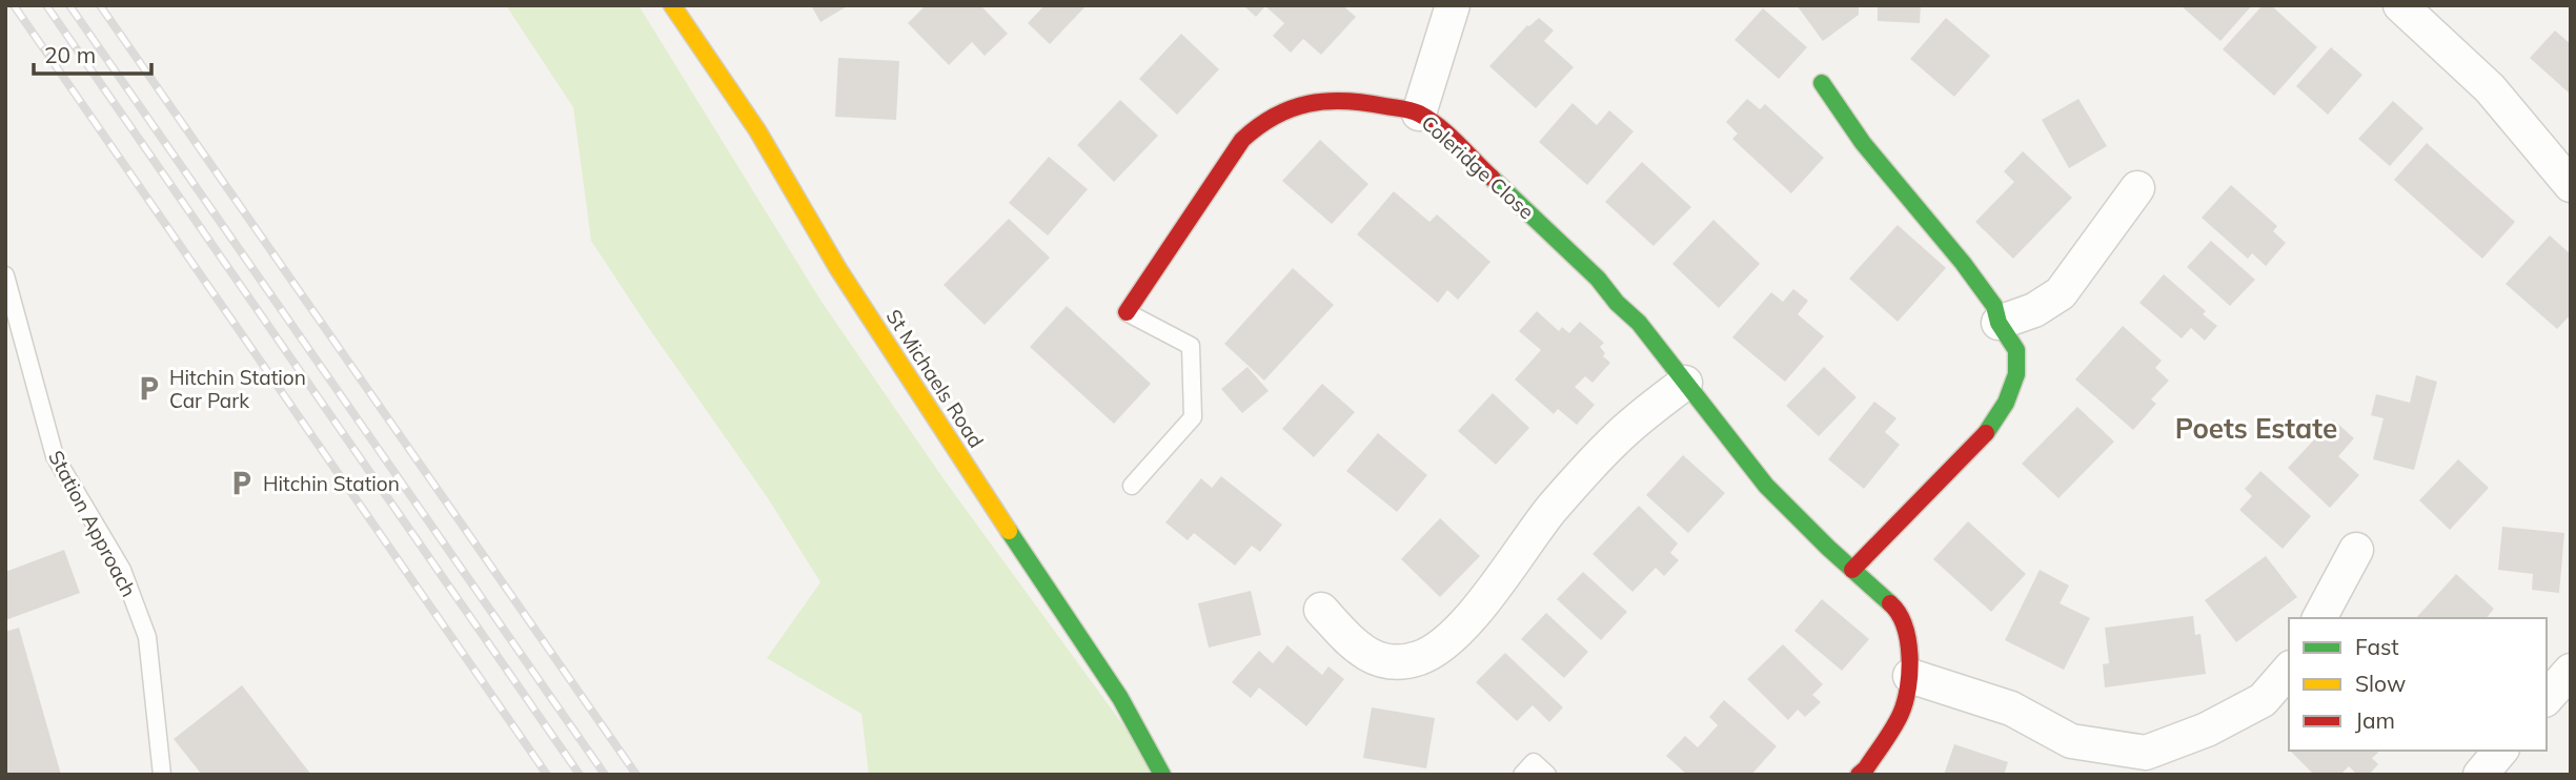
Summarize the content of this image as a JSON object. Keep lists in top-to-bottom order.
{
  "streets": {
    "street": ["Coleridge Close", "St Michaels Road"],
    "lane": ["Station Approach"]
  },
  "districts": ["Poets Estate"],
  "places": {
    "parking": ["Hitchin Station Car Park", "Hitchin Station"]
  },
  "legend": ["Fast", "Slow", "Jam"],
  "scale_bar": "20 m"
}
